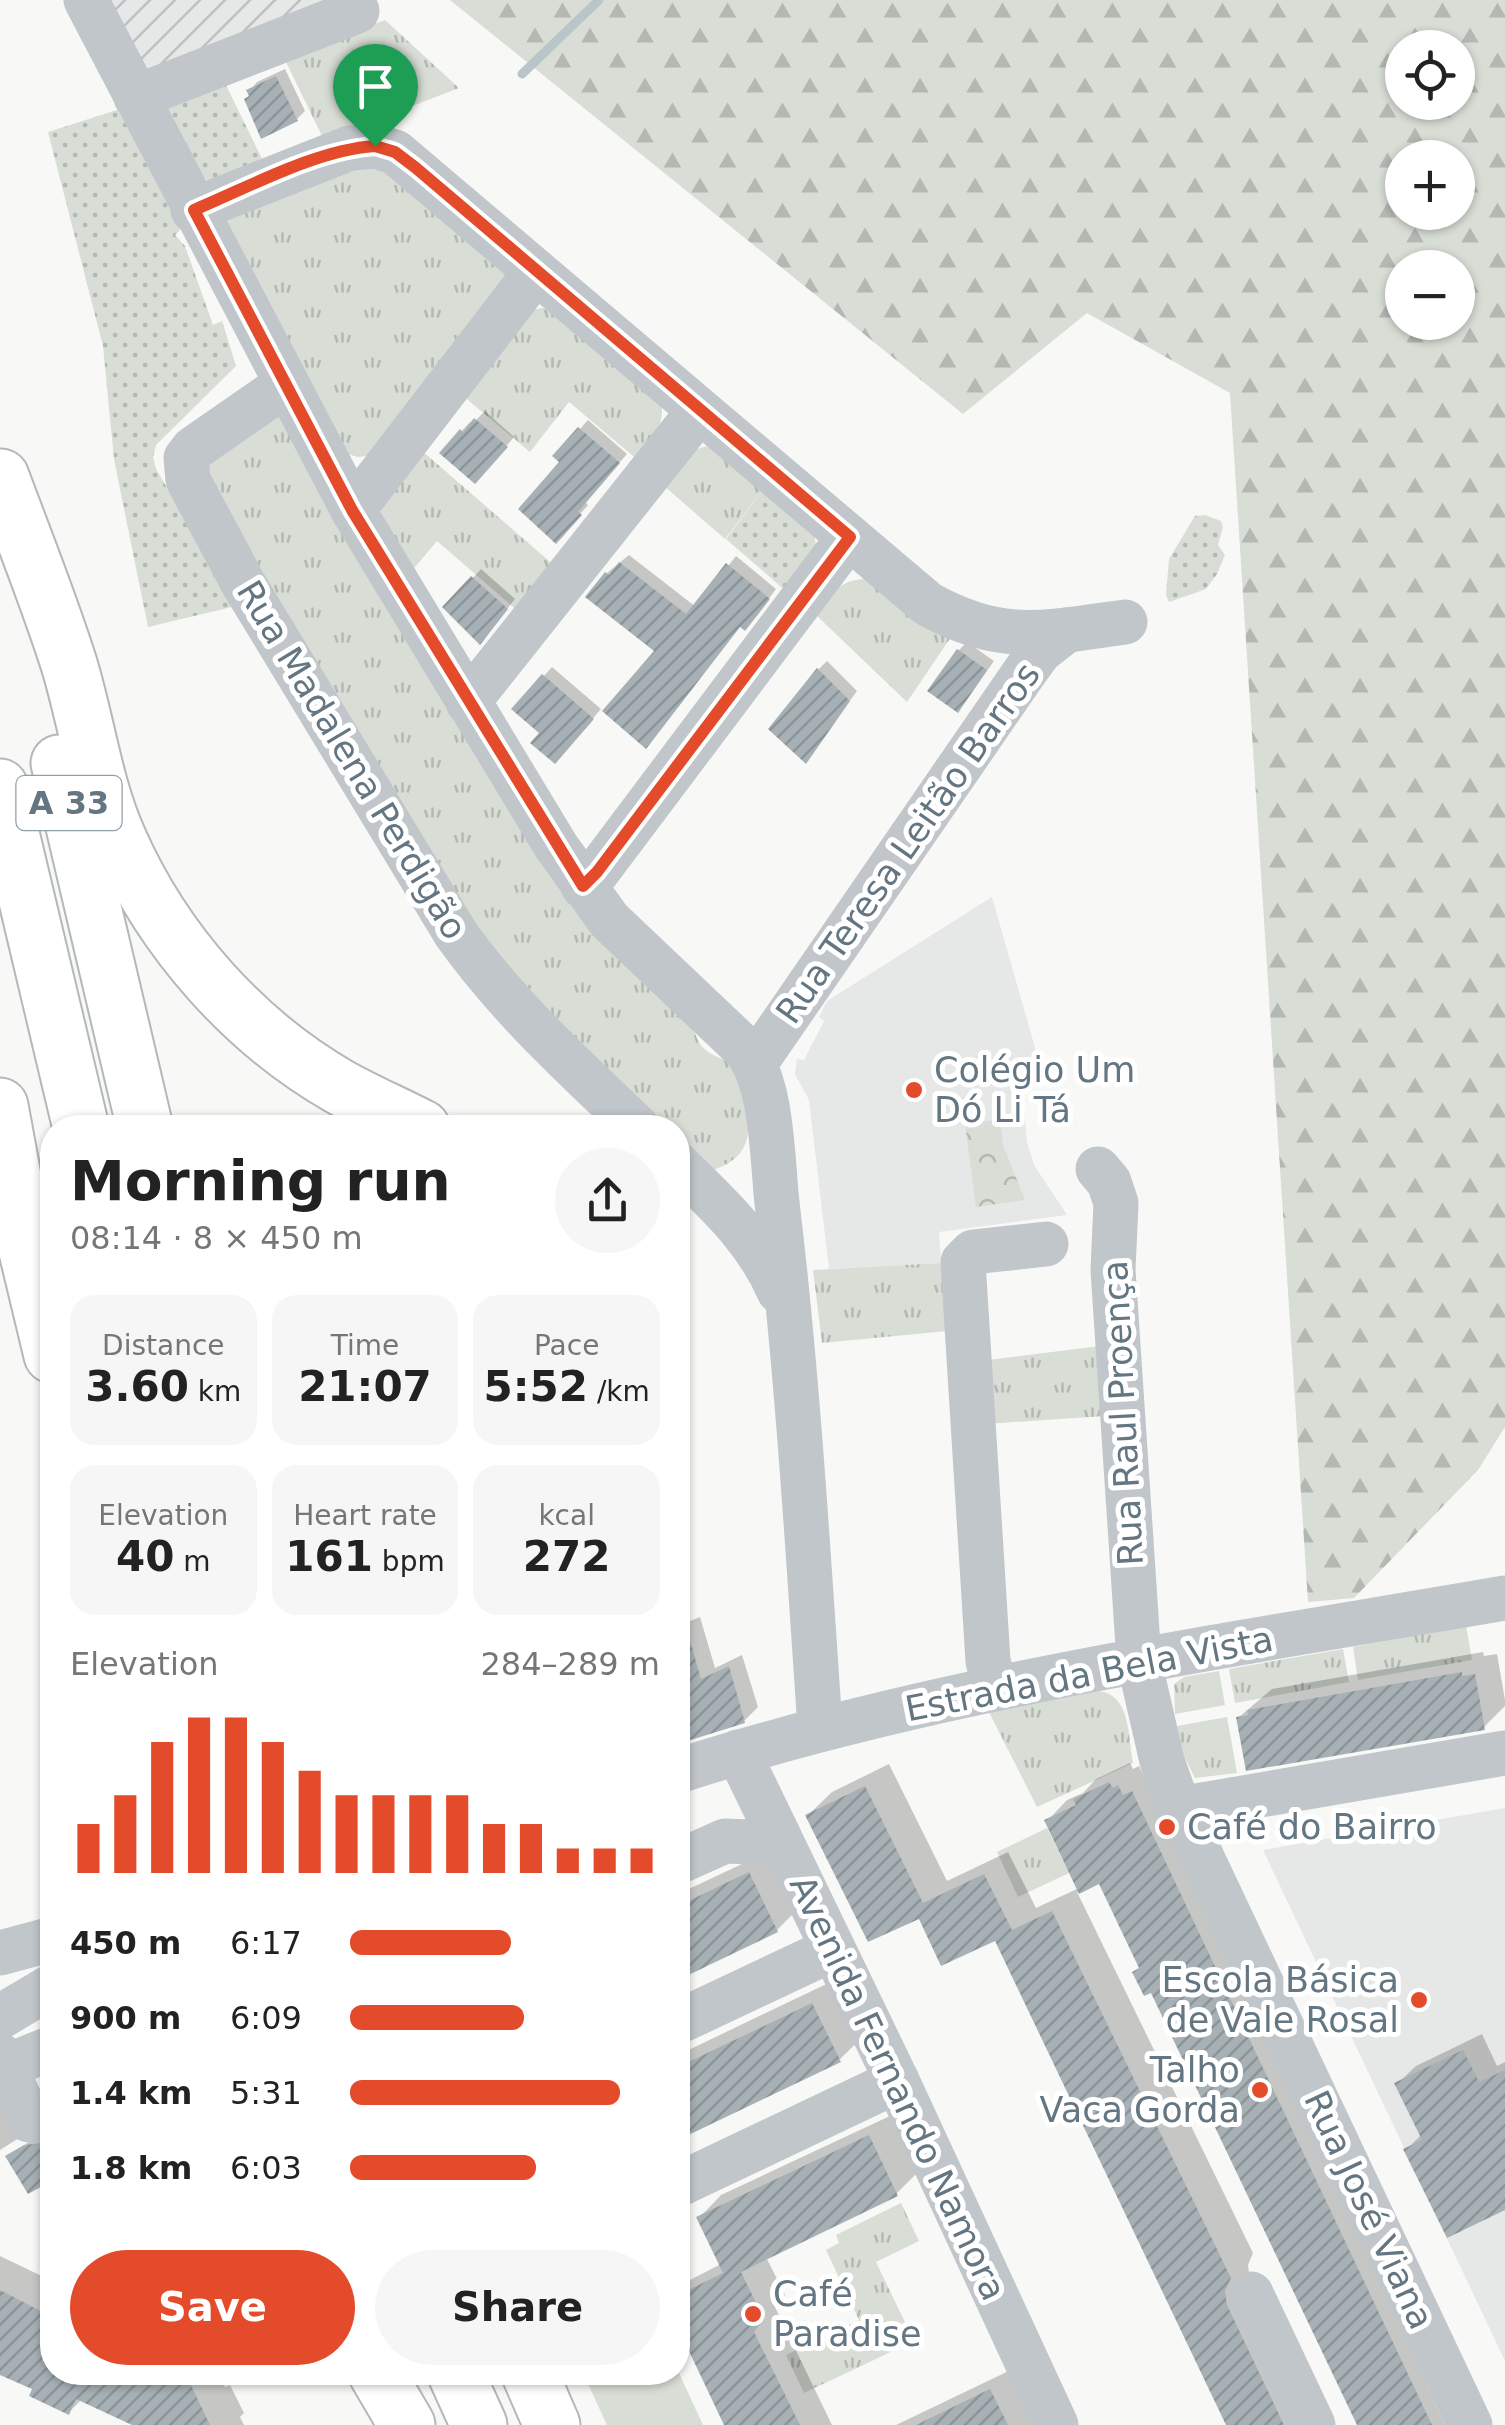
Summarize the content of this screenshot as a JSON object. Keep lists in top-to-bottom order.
{
  "streets": {
    "highway": ["A 33"],
    "street": [
      "Rua Madalena Perdigão",
      "Rua Teresa Leitão Barros",
      "Rua Raul Proença",
      "Estrada da Bela Vista",
      "Avenida Fernando Namora",
      "Rua José Viana"
    ]
  },
  "crossings": [
    ["Rua Raul Proença", "Estrada da Bela Vista"],
    ["Rua Raul Proença", "Rua José Viana"],
    ["Estrada da Bela Vista", "Avenida Fernando Namora"],
    ["Estrada da Bela Vista", "Rua José Viana"]
  ],
  "places": [
    "Colégio Um Dó Li Tá",
    "Café do Bairro",
    "Escola Básica de Vale Rosal",
    "Talho Vaca Gorda",
    "Café Paradise"
  ],
  "page": {
    "map_buttons": ["+", "−"],
    "heading": ["Morning run", "08:14 · 8 × 450 m"],
    "stats": [
      ["Distance", "3.60 km"],
      ["Time", "21:07"],
      ["Pace", "5:52 /km"],
      ["Elevation", "40 m"],
      ["Heart rate", "161 bpm"],
      ["kcal", "272"]
    ],
    "chart": ["Elevation", "284–289 m"],
    "list": [
      {
        "name": "450 m",
        "note": "6:17"
      },
      {
        "name": "900 m",
        "note": "6:09"
      },
      {
        "name": "1.4 km",
        "note": "5:31"
      },
      {
        "name": "1.8 km",
        "note": "6:03"
      }
    ],
    "buttons": ["Save", "Share"]
  }
}
